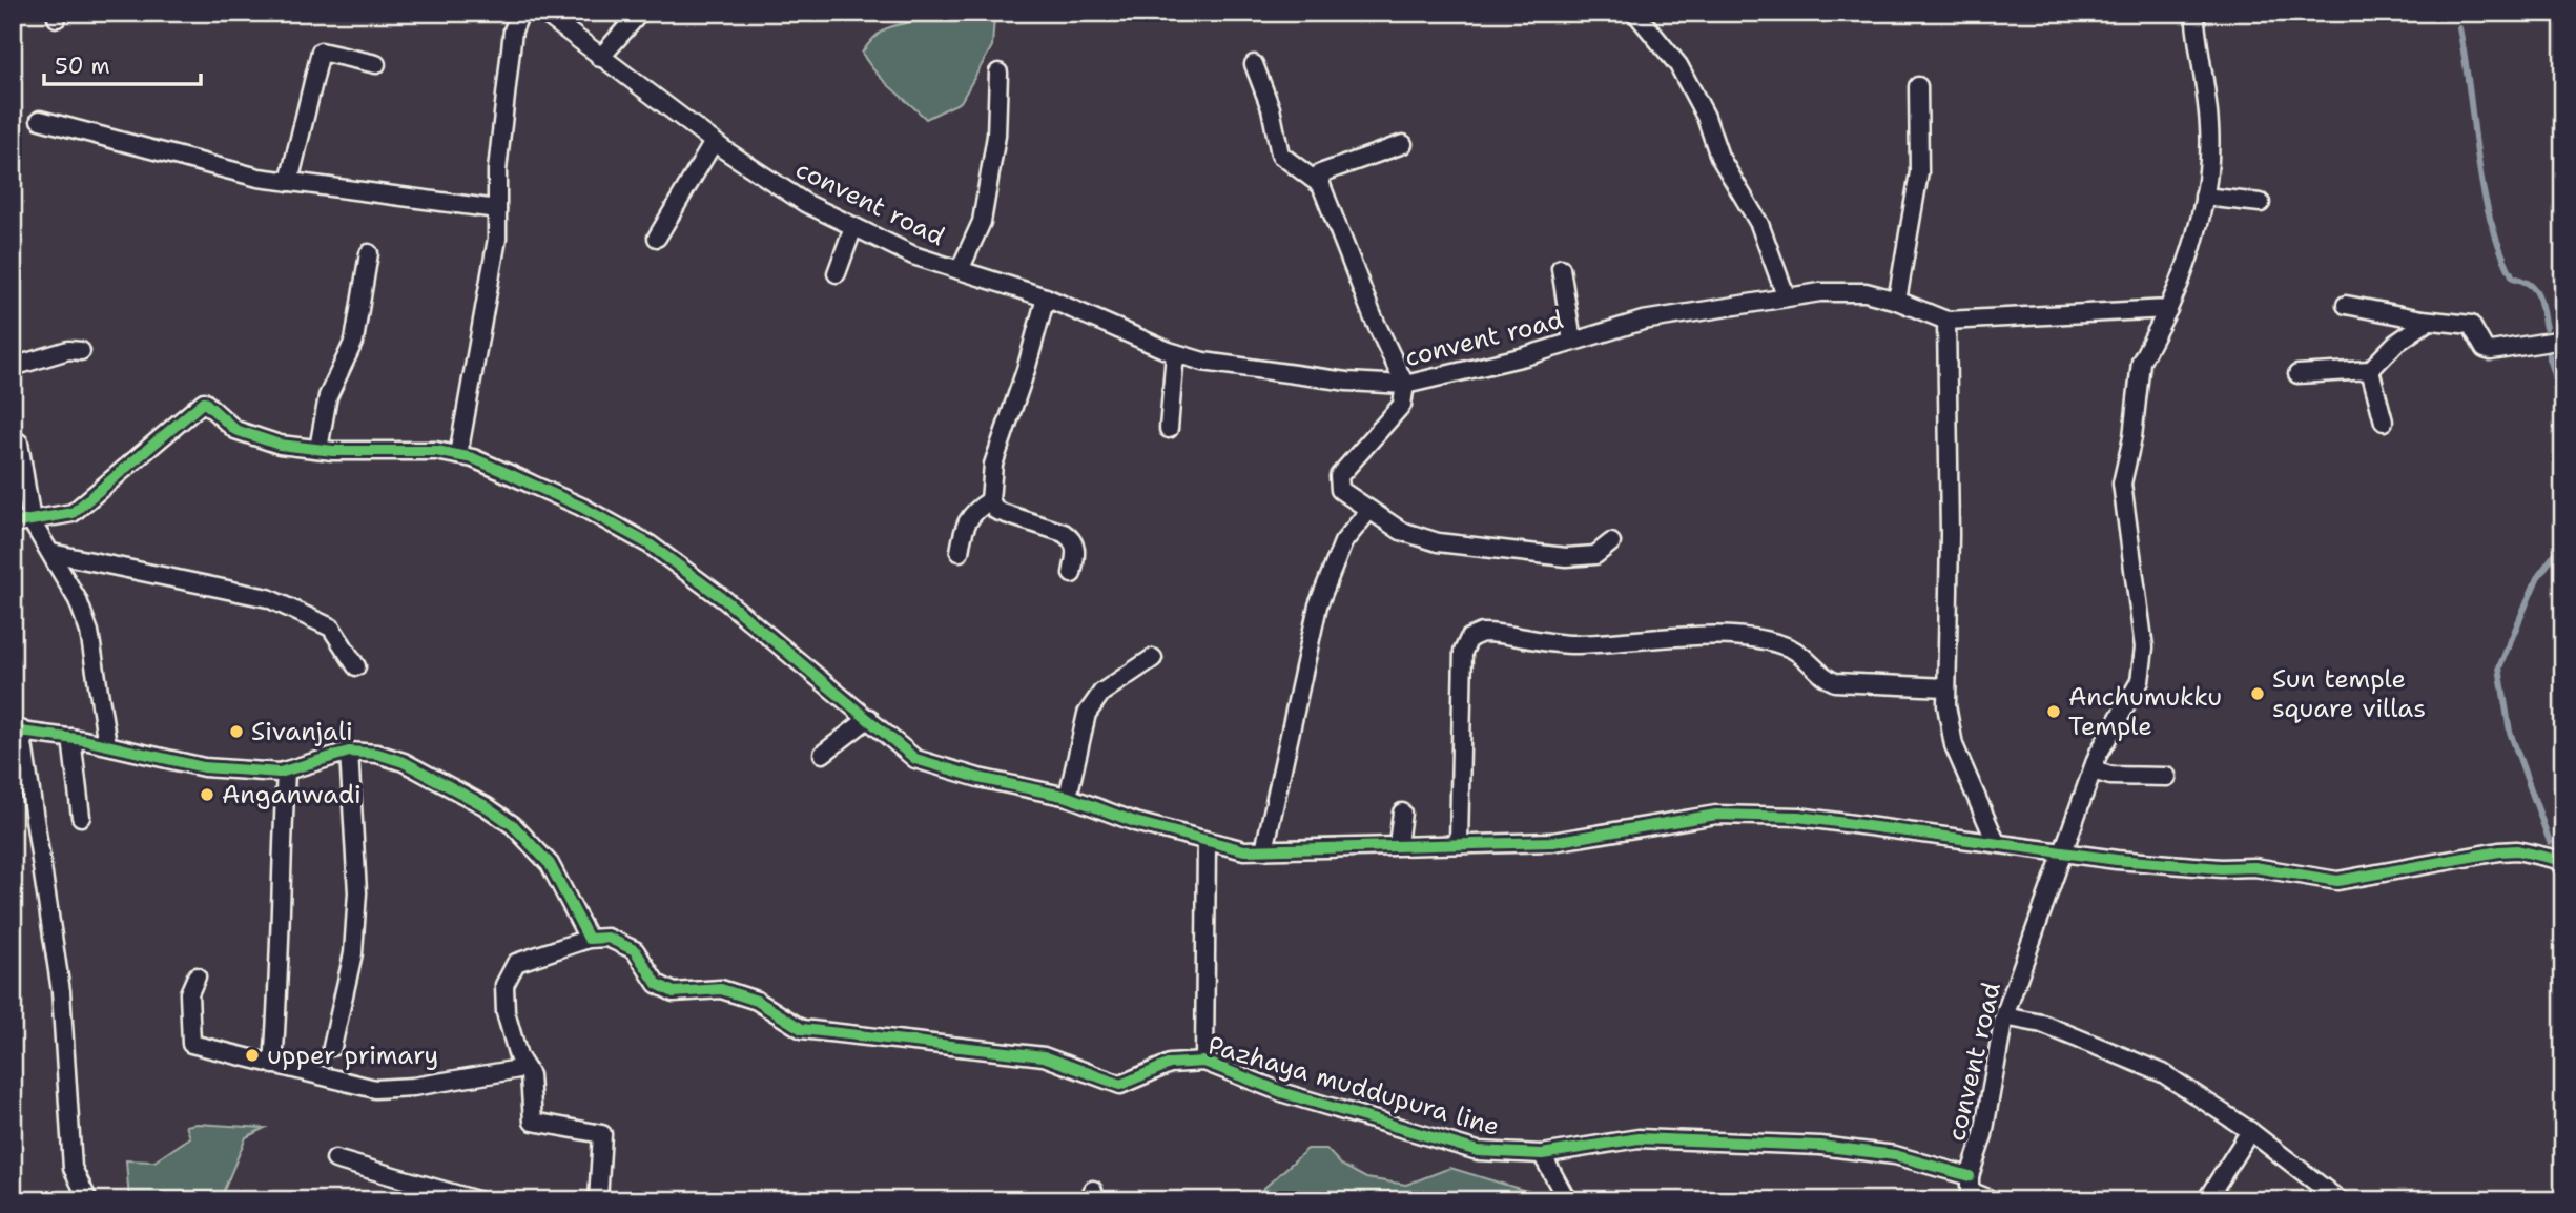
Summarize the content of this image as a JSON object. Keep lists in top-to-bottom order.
{
  "streets": {
    "street": ["convent road", "Pazhaya muddupura line"]
  },
  "crossings": [
    ["convent road", "Pazhaya muddupura line"]
  ],
  "places": [
    "Sun temple square villas",
    "Anchumukku Temple",
    "Sivanjali",
    "Anganwadi",
    "upper primary"
  ],
  "scale_bar": "50 m"
}
